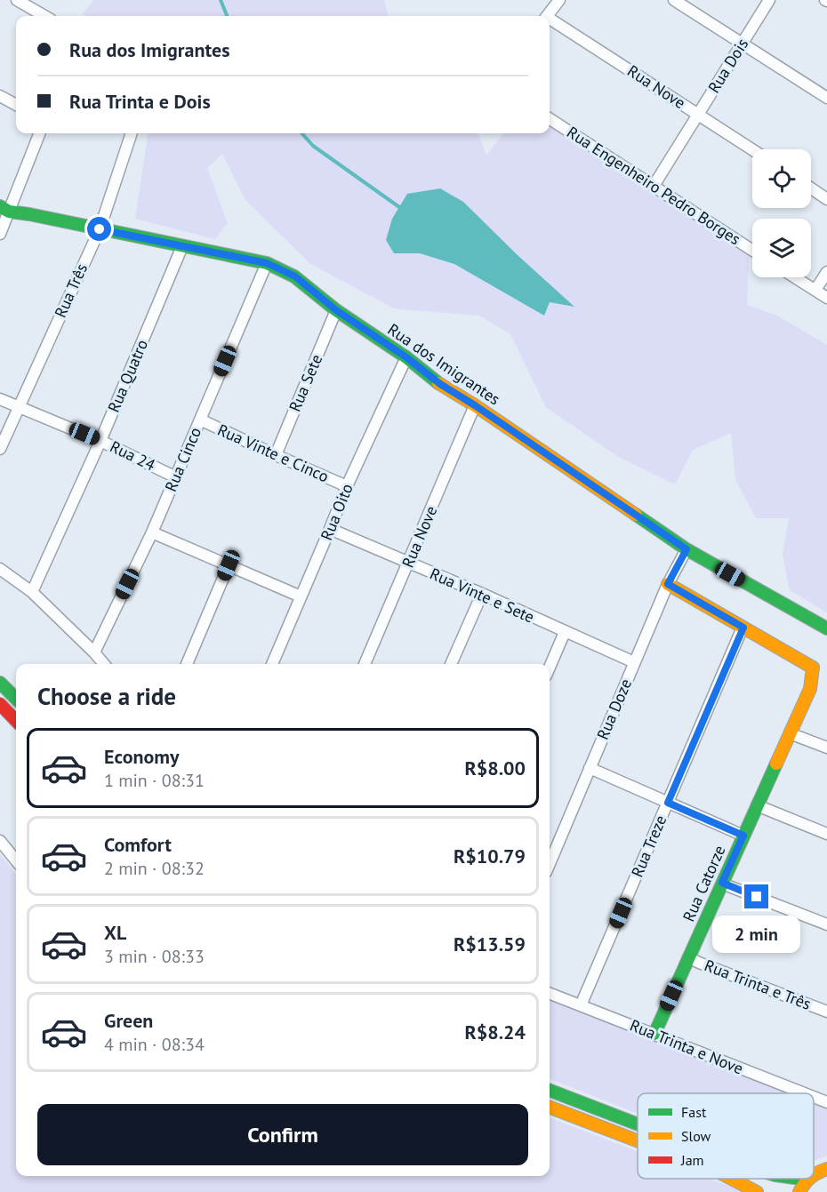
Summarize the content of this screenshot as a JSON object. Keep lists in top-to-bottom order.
{
  "streets": {
    "street": [
      "Rua Dois",
      "Rua Nove",
      "Rua Engenheiro Pedro Borges",
      "Rua Três",
      "Rua dos Imigrantes",
      "Rua Quatro",
      "Rua Sete",
      "Rua Vinte e Cinco",
      "Rua 24",
      "Rua Cinco",
      "Rua Oito",
      "Rua Vinte e Sete",
      "Rua Doze",
      "Rua Treze",
      "Rua Catorze",
      "Rua Trinta e Três",
      "Rua Trinta e Nove"
    ]
  },
  "crossings": [
    ["Rua Dois", "Rua Nove"],
    ["Rua Dois", "Rua Engenheiro Pedro Borges"],
    ["Rua Nove", "Rua dos Imigrantes"],
    ["Rua Nove", "Rua Vinte e Sete"],
    ["Rua Três", "Rua dos Imigrantes"],
    ["Rua Três", "Rua 24"],
    ["Rua dos Imigrantes", "Rua Quatro"],
    ["Rua dos Imigrantes", "Rua Sete"],
    ["Rua dos Imigrantes", "Rua Cinco"],
    ["Rua dos Imigrantes", "Rua Oito"],
    ["Rua dos Imigrantes", "Rua Doze"],
    ["Rua Quatro", "Rua 24"],
    ["Rua Sete", "Rua Vinte e Cinco"],
    ["Rua Vinte e Cinco", "Rua Cinco"],
    ["Rua Vinte e Cinco", "Rua Oito"],
    ["Rua 24", "Rua Cinco"],
    ["Rua Oito", "Rua Vinte e Sete"],
    ["Rua Vinte e Sete", "Rua Doze"],
    ["Rua Treze", "Rua Catorze"],
    ["Rua Treze", "Rua Trinta e Nove"],
    ["Rua Catorze", "Rua Trinta e Três"],
    ["Rua Catorze", "Rua Trinta e Nove"]
  ],
  "legend": ["Fast", "Slow", "Jam"],
  "page": {
    "banner": ["Rua dos Imigrantes", "Rua Trinta e Dois"],
    "heading": "Choose a ride",
    "list": [
      {
        "name": "Economy",
        "note": "1 min · 08:31",
        "value": "R$8.00"
      },
      {
        "name": "Comfort",
        "note": "2 min · 08:32",
        "value": "R$10.79"
      },
      {
        "name": "XL",
        "note": "3 min · 08:33",
        "value": "R$13.59"
      },
      {
        "name": "Green",
        "note": "4 min · 08:34",
        "value": "R$8.24"
      }
    ],
    "bubble": "2 min",
    "buttons": "Confirm"
  }
}
